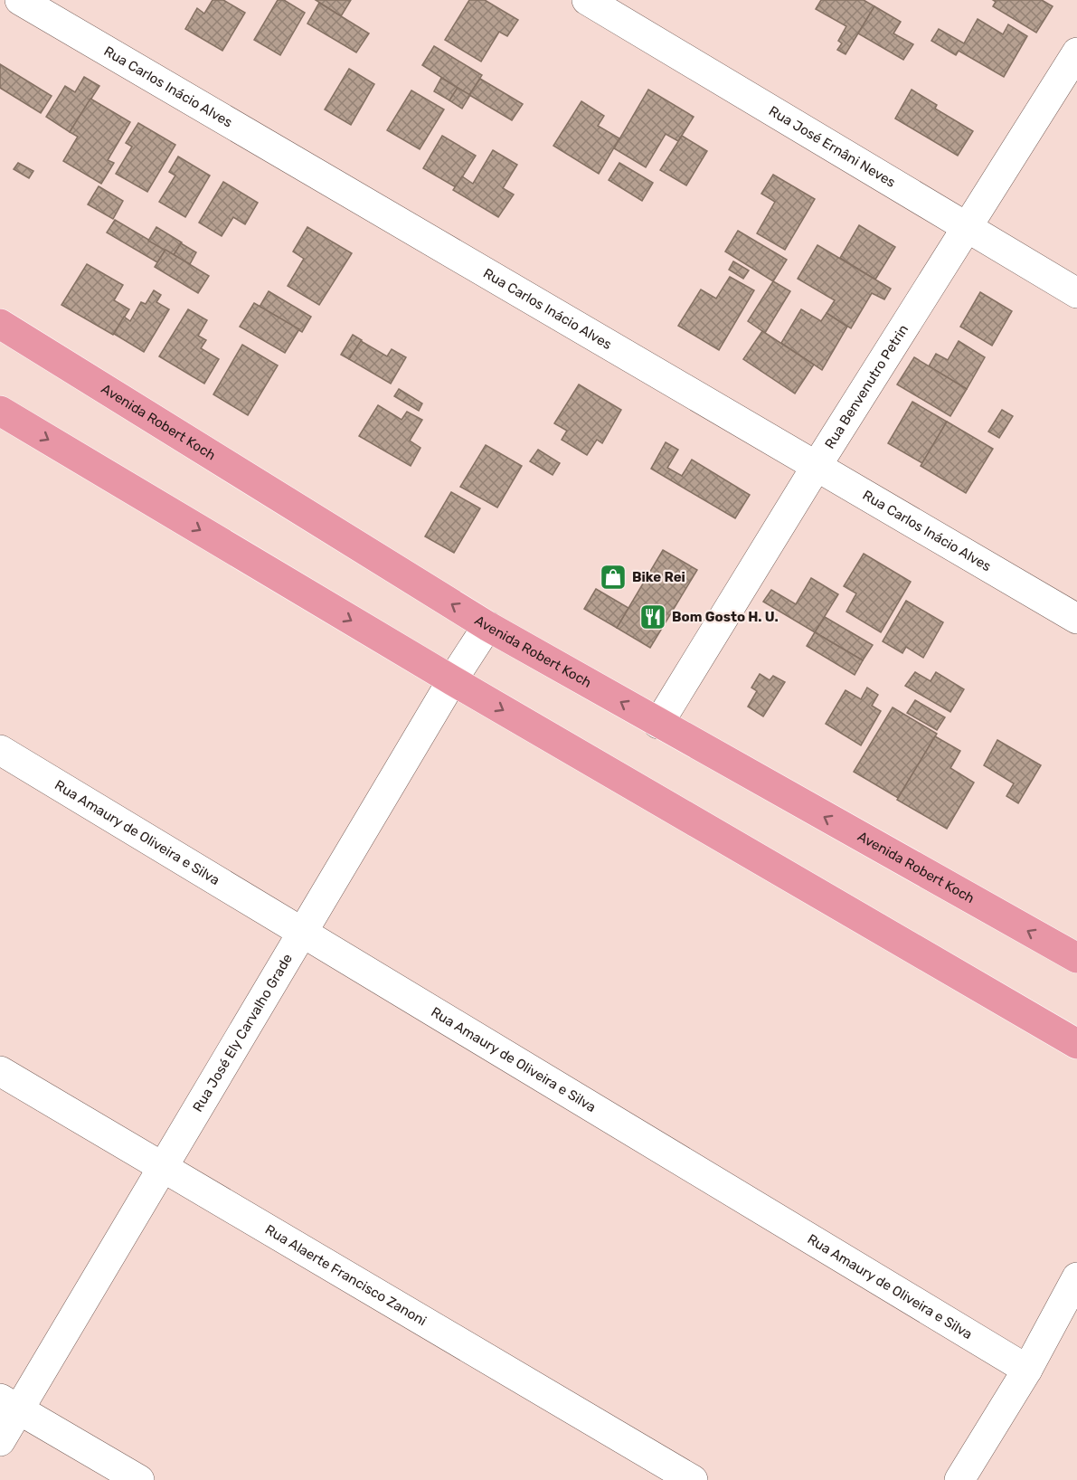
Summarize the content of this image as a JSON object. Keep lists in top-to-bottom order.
{
  "streets": {
    "main road": ["Avenida Robert Koch"],
    "street": [
      "Rua Carlos Inácio Alves",
      "Rua José Ernâni Neves",
      "Rua Benvenutro Petrin",
      "Rua Amaury de Oliveira e Silva",
      "Rua José Ely Carvalho Grade",
      "Rua Alaerte Francisco Zanoni"
    ]
  },
  "crossings": [
    ["Rua Carlos Inácio Alves", "Rua Benvenutro Petrin"],
    ["Rua José Ernâni Neves", "Rua Benvenutro Petrin"],
    ["Rua Benvenutro Petrin", "Avenida Robert Koch"],
    ["Avenida Robert Koch", "Rua José Ely Carvalho Grade"],
    ["Rua Amaury de Oliveira e Silva", "Rua José Ely Carvalho Grade"],
    ["Rua José Ely Carvalho Grade", "Rua Alaerte Francisco Zanoni"]
  ],
  "places": {
    "shop": ["Bike Rei"],
    "restaurant": ["Bom Gosto H. U."]
  }
}
